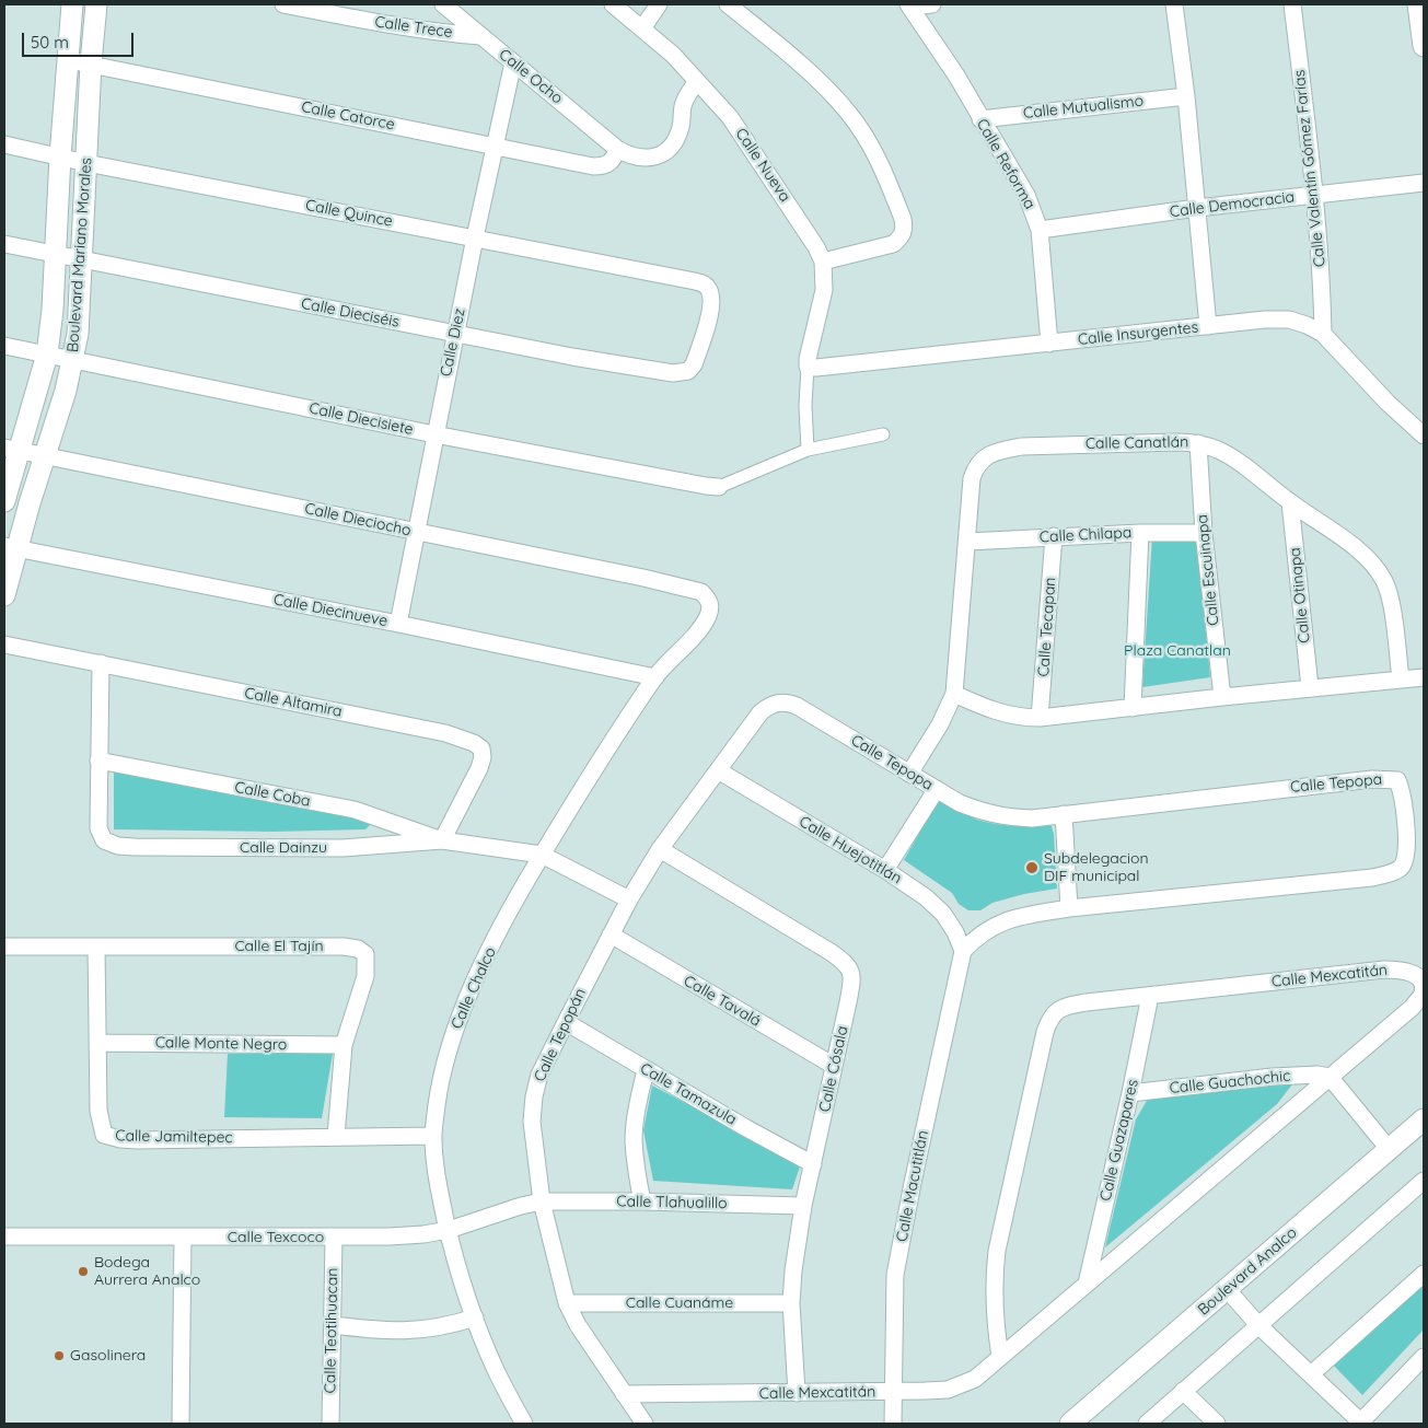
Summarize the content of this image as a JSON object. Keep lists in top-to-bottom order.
{
  "streets": {
    "street": [
      "Calle Trece",
      "Calle Ocho",
      "Calle Mutualismo",
      "Calle Catorce",
      "Calle Reforma",
      "Calle Nueva",
      "Calle Valentín Gómez Farías",
      "Calle Democracia",
      "Calle Quince",
      "Boulevard Mariano Morales",
      "Calle Dieciséis",
      "Calle Insurgentes",
      "Calle Diez",
      "Calle Diecisiete",
      "Calle Canatlán",
      "Calle Dieciocho",
      "Calle Chilapa",
      "Calle Escuinapa",
      "Calle Otinapa",
      "Calle Diecinueve",
      "Calle Tecapan",
      "Calle Altamira",
      "Calle Tepopa",
      "Calle Coba",
      "Calle Dainzu",
      "Calle Huejotitlán",
      "Calle El Tajín",
      "Calle Mexcatitán",
      "Calle Chalco",
      "Calle Tavalá",
      "Calle Tepopán",
      "Calle Monte Negro",
      "Calle Cósala",
      "Calle Guachochic",
      "Calle Tamazula",
      "Calle Jamiltepec",
      "Calle Guazapares",
      "Calle Macutitlán",
      "Calle Tlahualillo",
      "Calle Texcoco",
      "Boulevard Analco",
      "Calle Cuanáme",
      "Calle Teotihuacan"
    ]
  },
  "crossings": [
    ["Calle Trece", "Calle Ocho"],
    ["Calle Ocho", "Calle Catorce"],
    ["Calle Ocho", "Calle Nueva"],
    ["Calle Ocho", "Calle Diez"],
    ["Calle Mutualismo", "Calle Reforma"],
    ["Calle Catorce", "Boulevard Mariano Morales"],
    ["Calle Catorce", "Calle Diez"],
    ["Calle Reforma", "Calle Democracia"],
    ["Calle Reforma", "Calle Insurgentes"],
    ["Calle Nueva", "Calle Insurgentes"],
    ["Calle Valentín Gómez Farías", "Calle Democracia"],
    ["Calle Valentín Gómez Farías", "Calle Insurgentes"],
    ["Calle Quince", "Boulevard Mariano Morales"],
    ["Calle Quince", "Calle Dieciséis"],
    ["Calle Quince", "Calle Diez"],
    ["Boulevard Mariano Morales", "Calle Dieciséis"],
    ["Boulevard Mariano Morales", "Calle Diecisiete"],
    ["Boulevard Mariano Morales", "Calle Dieciocho"],
    ["Boulevard Mariano Morales", "Calle Diecinueve"],
    ["Calle Dieciséis", "Calle Diez"],
    ["Calle Diez", "Calle Diecisiete"],
    ["Calle Diez", "Calle Dieciocho"],
    ["Calle Diez", "Calle Diecinueve"],
    ["Calle Canatlán", "Calle Chilapa"],
    ["Calle Canatlán", "Calle Escuinapa"],
    ["Calle Canatlán", "Calle Otinapa"],
    ["Calle Canatlán", "Calle Tepopa"],
    ["Calle Dieciocho", "Calle Chalco"],
    ["Calle Chilapa", "Calle Escuinapa"],
    ["Calle Chilapa", "Calle Tecapan"],
    ["Calle Diecinueve", "Calle Chalco"],
    ["Calle Altamira", "Calle Coba"],
    ["Calle Altamira", "Calle Dainzu"],
    ["Calle Tepopa", "Calle Huejotitlán"],
    ["Calle Tepopa", "Calle Tepopán"],
    ["Calle Tepopa", "Calle Macutitlán"],
    ["Calle Coba", "Calle Dainzu"],
    ["Calle Dainzu", "Calle Chalco"],
    ["Calle Dainzu", "Calle Tepopán"],
    ["Calle Huejotitlán", "Calle Tepopán"],
    ["Calle Huejotitlán", "Calle Macutitlán"],
    ["Calle El Tajín", "Calle Monte Negro"],
    ["Calle El Tajín", "Calle Jamiltepec"],
    ["Calle Mexcatitán", "Calle Tepopán"],
    ["Calle Mexcatitán", "Calle Cósala"],
    ["Calle Mexcatitán", "Calle Guachochic"],
    ["Calle Mexcatitán", "Calle Guazapares"],
    ["Calle Mexcatitán", "Calle Macutitlán"],
    ["Calle Chalco", "Calle Jamiltepec"],
    ["Calle Chalco", "Calle Texcoco"],
    ["Calle Tavalá", "Calle Tepopán"],
    ["Calle Tavalá", "Calle Cósala"],
    ["Calle Tepopán", "Calle Cósala"],
    ["Calle Tepopán", "Calle Tamazula"],
    ["Calle Tepopán", "Calle Tlahualillo"],
    ["Calle Tepopán", "Calle Texcoco"],
    ["Calle Tepopán", "Calle Cuanáme"],
    ["Calle Monte Negro", "Calle Jamiltepec"],
    ["Calle Cósala", "Calle Tamazula"],
    ["Calle Cósala", "Calle Tlahualillo"],
    ["Calle Cósala", "Calle Cuanáme"],
    ["Calle Guachochic", "Calle Guazapares"],
    ["Calle Tlahualillo", "Calle Texcoco"],
    ["Calle Texcoco", "Calle Teotihuacan"]
  ],
  "parks": ["Plaza Canatlan"],
  "places": ["Subdelegacion DIF municipal", "Bodega Aurrera Analco", "Gasolinera"],
  "scale_bar": "50 m"
}
